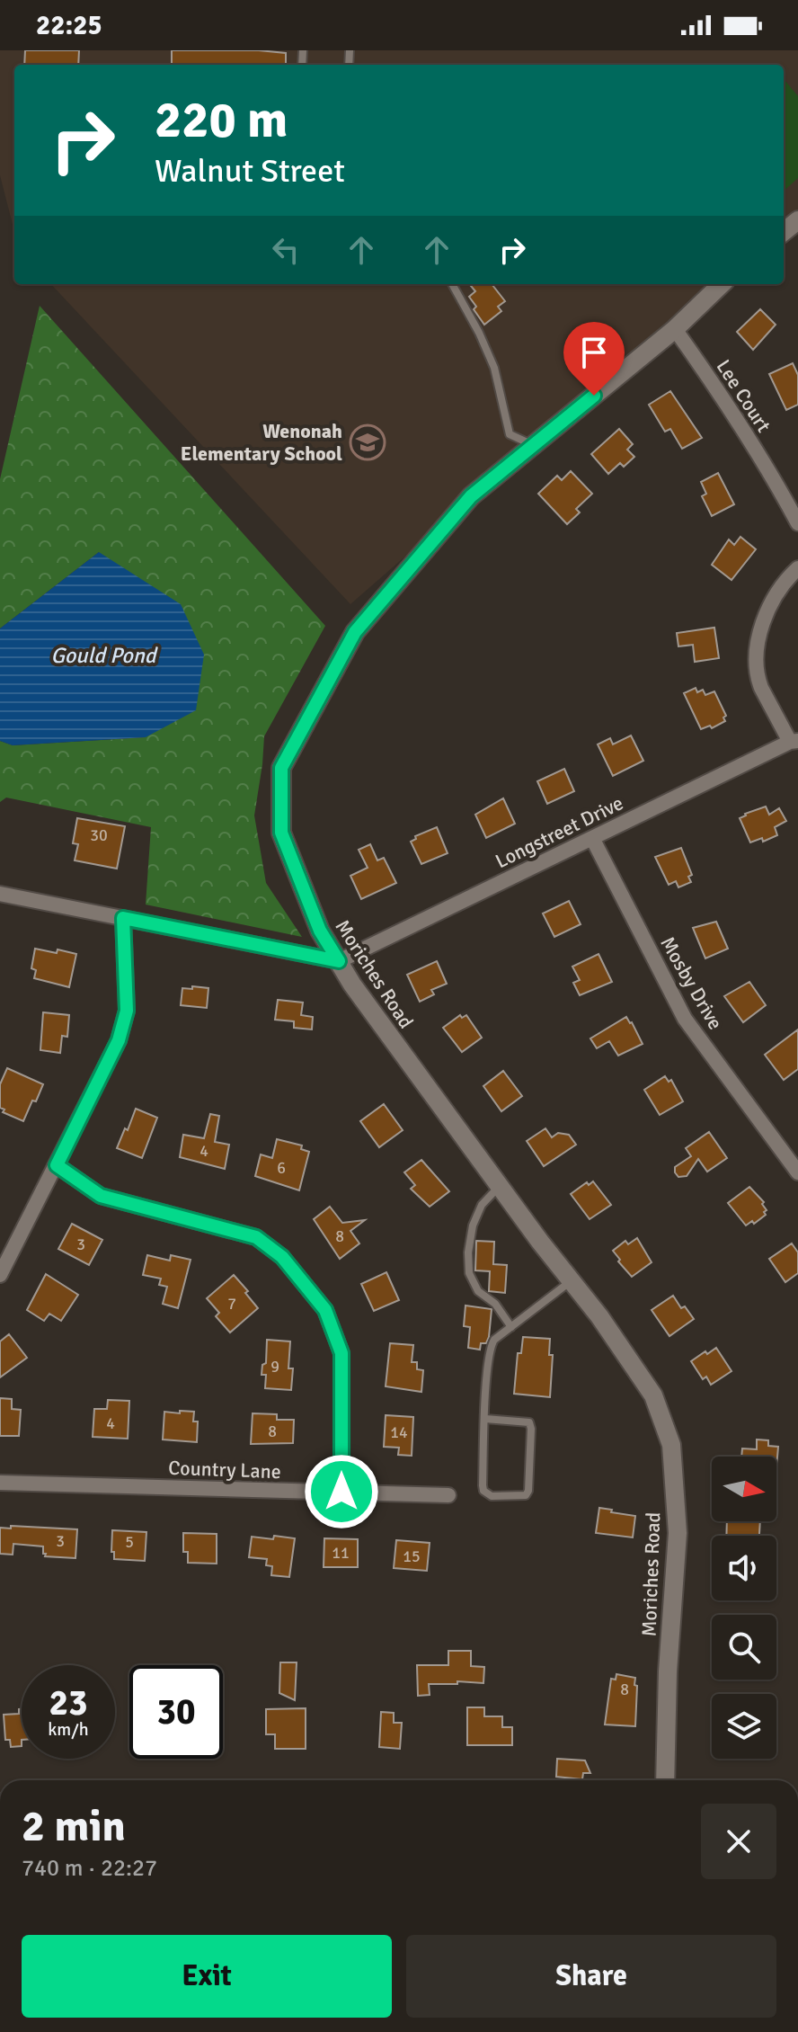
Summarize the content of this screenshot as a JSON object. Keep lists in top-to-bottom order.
{
  "streets": {
    "street": [
      "Lee Court",
      "Longstreet Drive",
      "Moriches Road",
      "Mosby Drive",
      "Country Lane"
    ]
  },
  "crossings": [
    ["Lee Court", "Moriches Road"],
    ["Longstreet Drive", "Moriches Road"],
    ["Longstreet Drive", "Mosby Drive"]
  ],
  "water": ["Gould Pond"],
  "places": {
    "school or university": ["Wenonah Elementary School"]
  },
  "house_numbers": [
    "30",
    "4",
    "6",
    "8",
    "3",
    "7",
    "9",
    "4",
    "8",
    "14",
    "3",
    "5",
    "11",
    "15",
    "8"
  ],
  "north": "right",
  "page": {
    "status": "22:25",
    "turn": ["220 m", "Walnut Street"],
    "speed": "23 km/h",
    "limit": "30",
    "heading": ["2 min", "740 m · 22:27"],
    "buttons": ["Exit", "Share"]
  }
}
